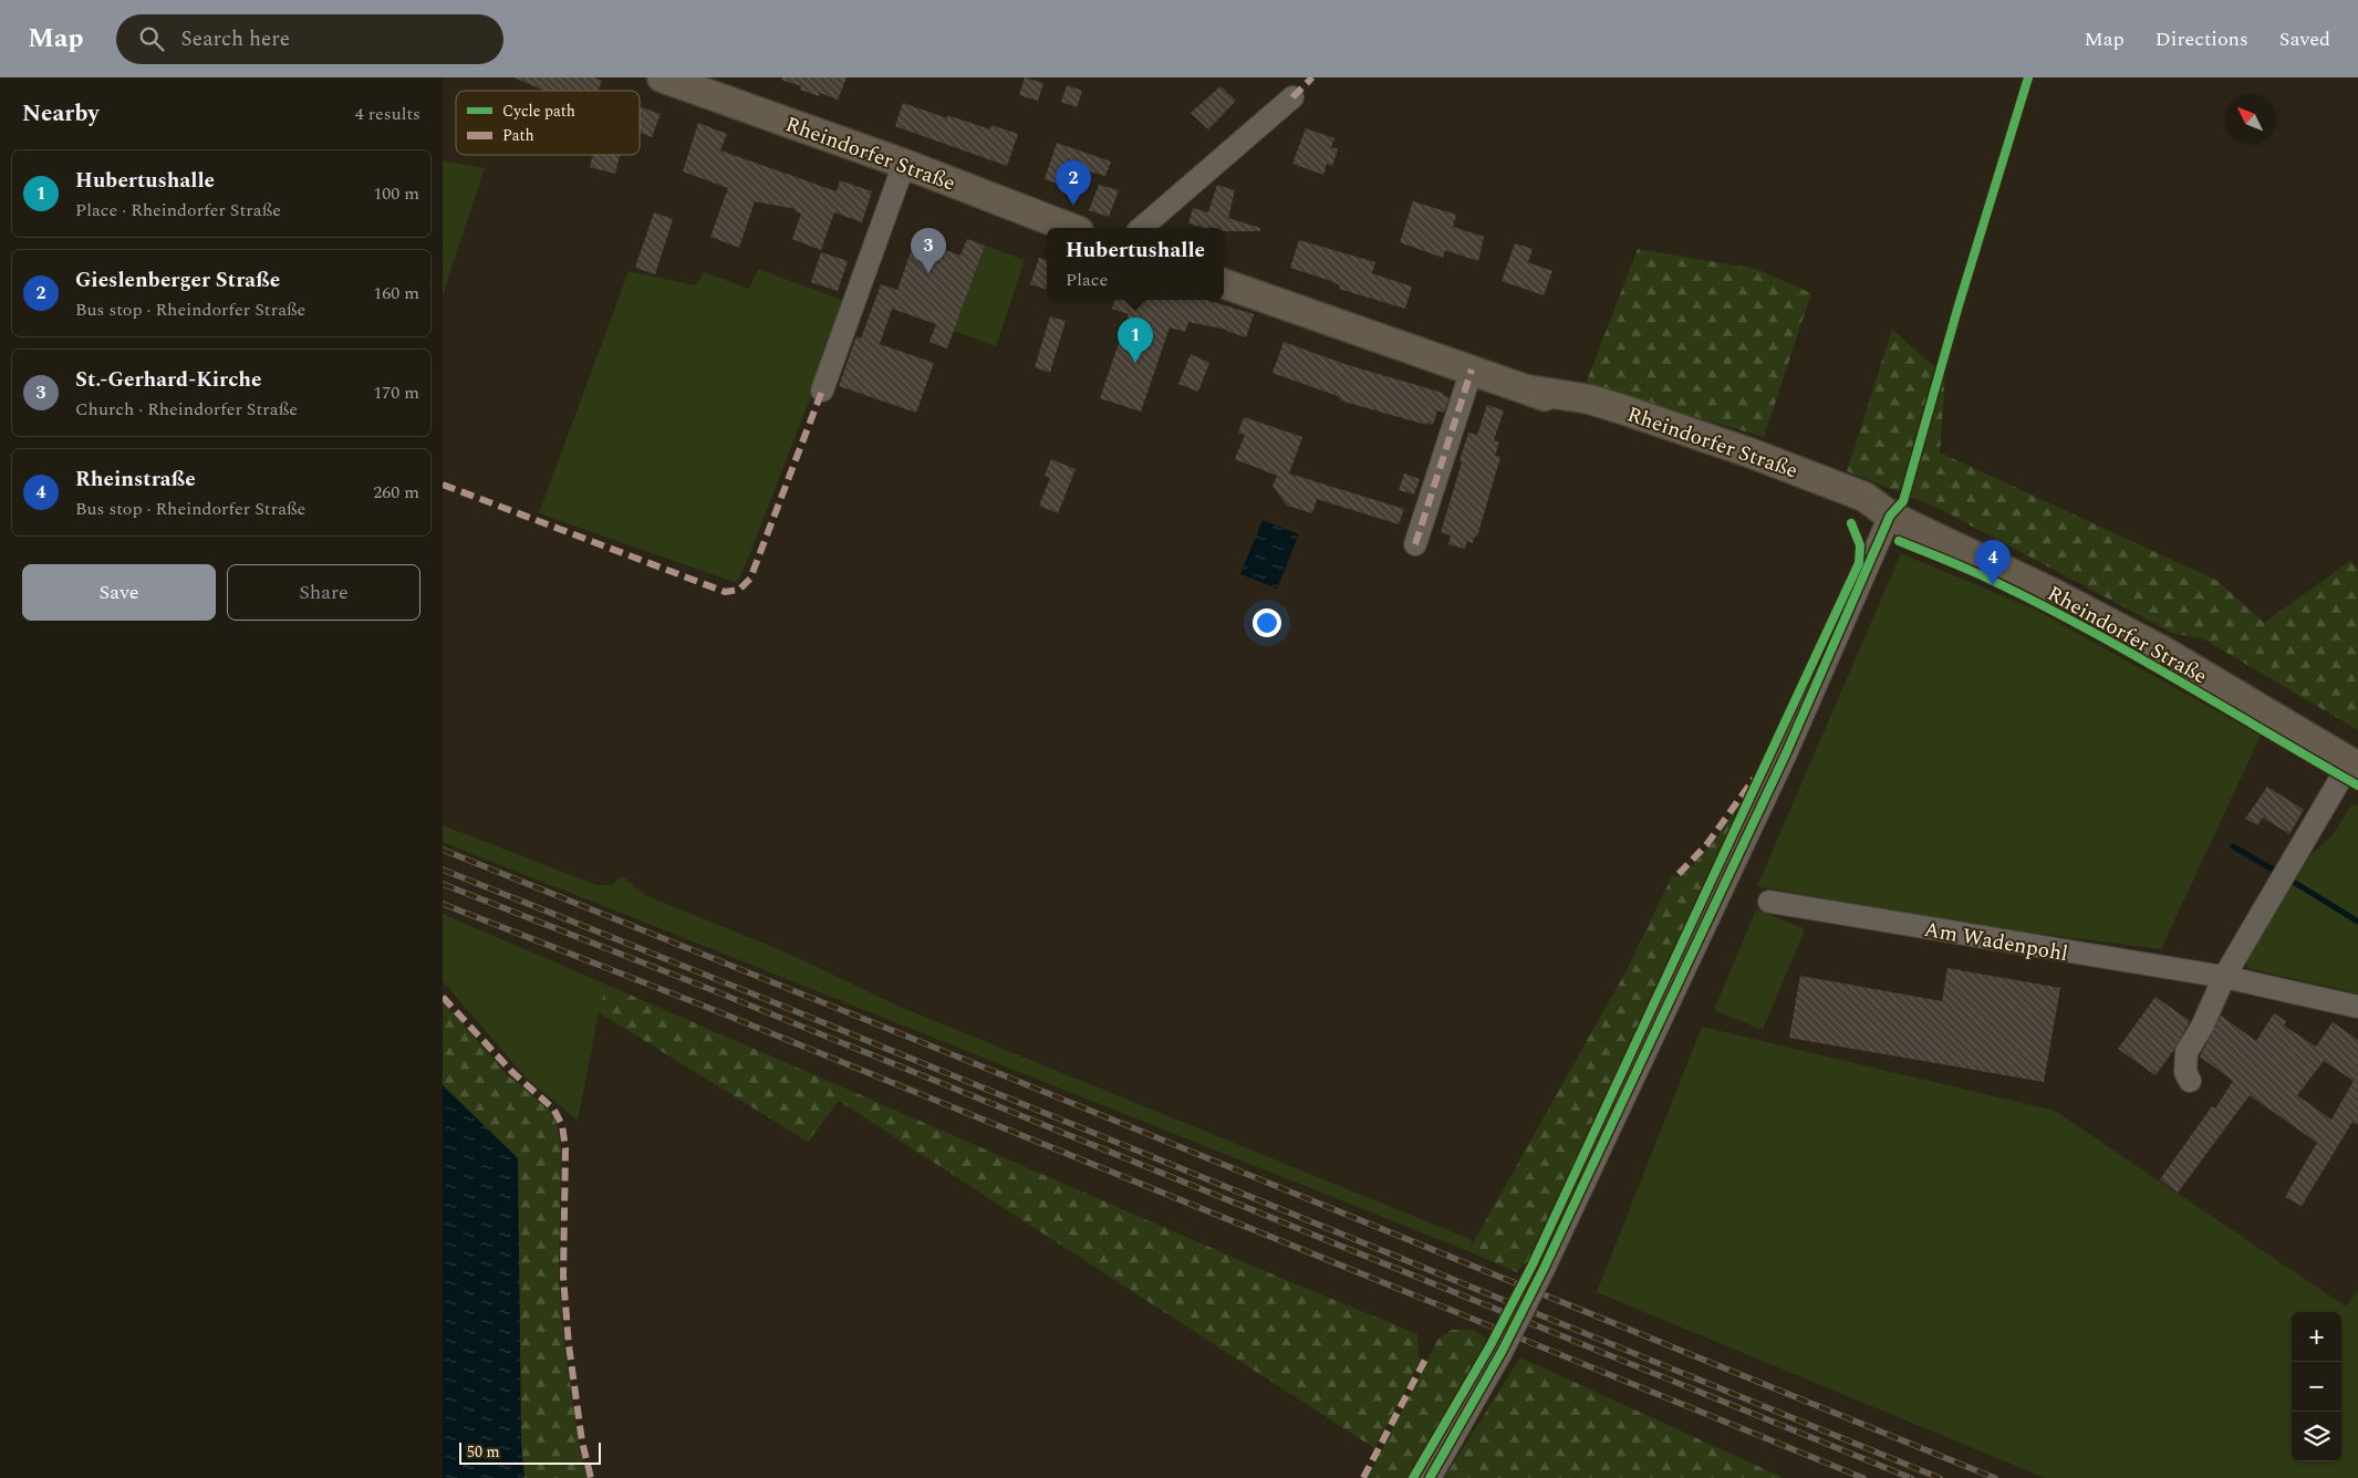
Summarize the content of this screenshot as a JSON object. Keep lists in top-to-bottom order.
{
  "streets": {
    "main road": ["Rheindorfer Straße"],
    "street": ["Am Wadenpohl"]
  },
  "legend": ["Cycle path", "Path"],
  "scale_bar": "50 m",
  "north": "top left",
  "page": {
    "header": "Map",
    "search": "Search here",
    "nav": ["Map", "Directions", "Saved"],
    "heading": ["Nearby", "4 results"],
    "list": [
      {
        "mark": "1",
        "name": "Hubertushalle",
        "note": "Place · Rheindorfer Straße",
        "value": "100 m"
      },
      {
        "mark": "2",
        "name": "Gieslenberger Straße",
        "note": "Bus stop · Rheindorfer Straße",
        "value": "160 m"
      },
      {
        "mark": "3",
        "name": "St.-Gerhard-Kirche",
        "note": "Church · Rheindorfer Straße",
        "value": "170 m"
      },
      {
        "mark": "4",
        "name": "Rheinstraße",
        "note": "Bus stop · Rheindorfer Straße",
        "value": "260 m"
      }
    ],
    "pins": [
      "2",
      "3",
      "1",
      "4"
    ],
    "popup": ["Hubertushalle", "Place"],
    "buttons": ["Save", "Share"],
    "map_buttons": ["+", "−"],
    "scale": "50 m"
  }
}
